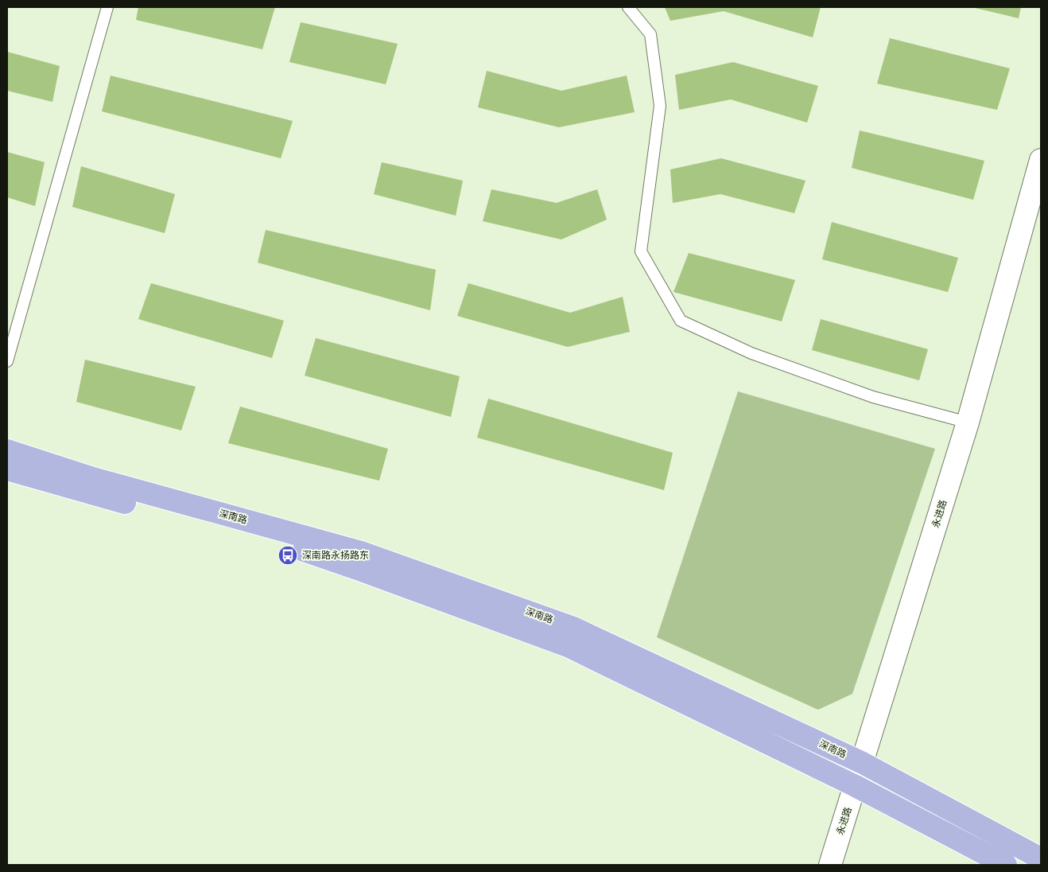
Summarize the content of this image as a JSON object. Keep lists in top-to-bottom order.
{
  "streets": {
    "main road": ["深南路"],
    "street": ["永进路"]
  },
  "crossings": [
    ["永进路", "深南路"]
  ],
  "places": {
    "bus stop": ["深南路永扬路东"]
  }
}
